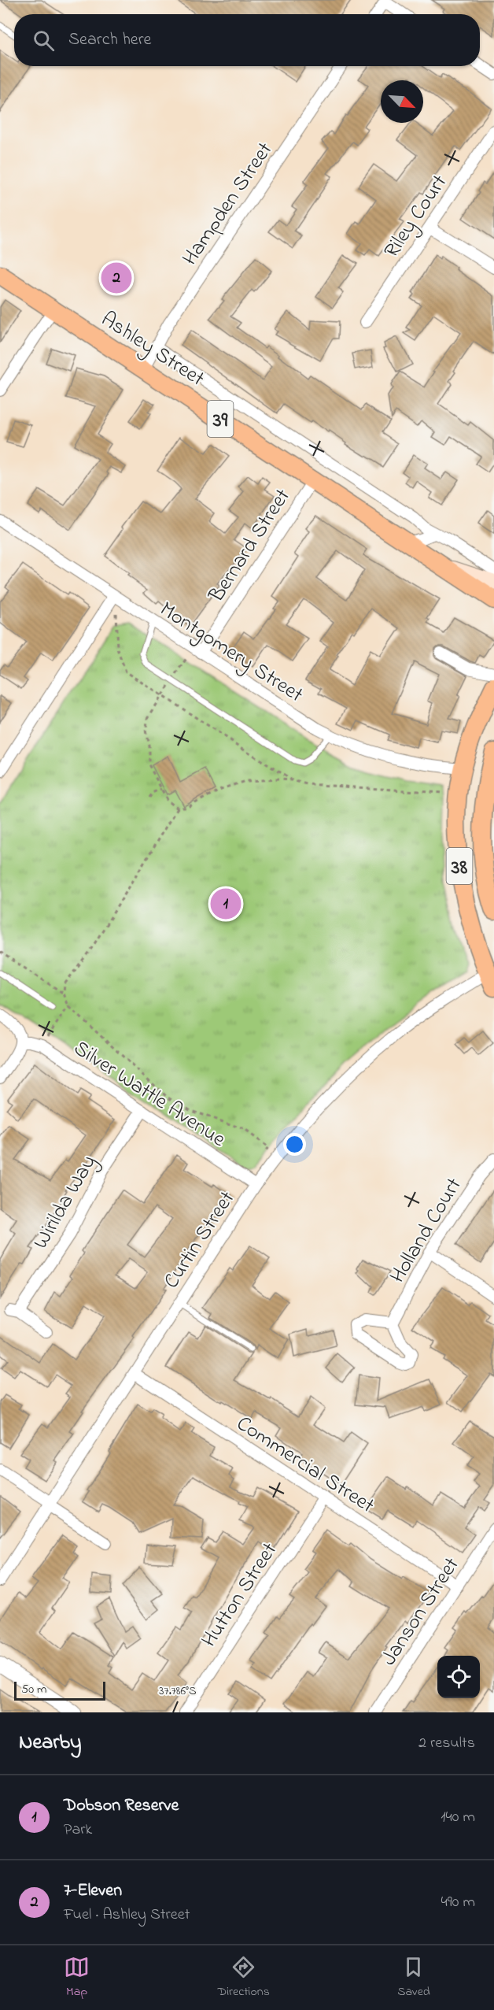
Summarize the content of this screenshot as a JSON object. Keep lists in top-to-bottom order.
{
  "streets": {
    "main road": ["Ashley Street", "39", "38"],
    "street": [
      "Hampden Street",
      "Riley Court",
      "Bernard Street",
      "Montgomery Street",
      "Silver Wattle Avenue",
      "Wirilda Way",
      "Holland Court",
      "Curtin Street",
      "Commercial Street",
      "Hutton Street",
      "Janson Street"
    ]
  },
  "crossings": [
    ["Hampden Street", "Ashley Street"],
    ["Ashley Street", "Bernard Street"],
    ["Bernard Street", "Montgomery Street"],
    ["Montgomery Street", "38"],
    ["38", "Curtin Street"],
    ["Silver Wattle Avenue", "Wirilda Way"],
    ["Silver Wattle Avenue", "Curtin Street"],
    ["Curtin Street", "Commercial Street"],
    ["Commercial Street", "Hutton Street"],
    ["Commercial Street", "Janson Street"]
  ],
  "scale_bar": "50 m",
  "north": "bottom right",
  "page": {
    "search": "Search here",
    "pins": ["2", "1"],
    "scale": "50 m",
    "heading": ["Nearby", "2 results"],
    "list": [
      {
        "mark": "1",
        "name": "Dobson Reserve",
        "note": "Park",
        "value": "140 m"
      },
      {
        "mark": "2",
        "name": "7-Eleven",
        "note": "Fuel · Ashley Street",
        "value": "490 m"
      }
    ],
    "nav": ["Map", "Directions", "Saved"]
  },
  "coordinates": ["37.786°S"]
}
